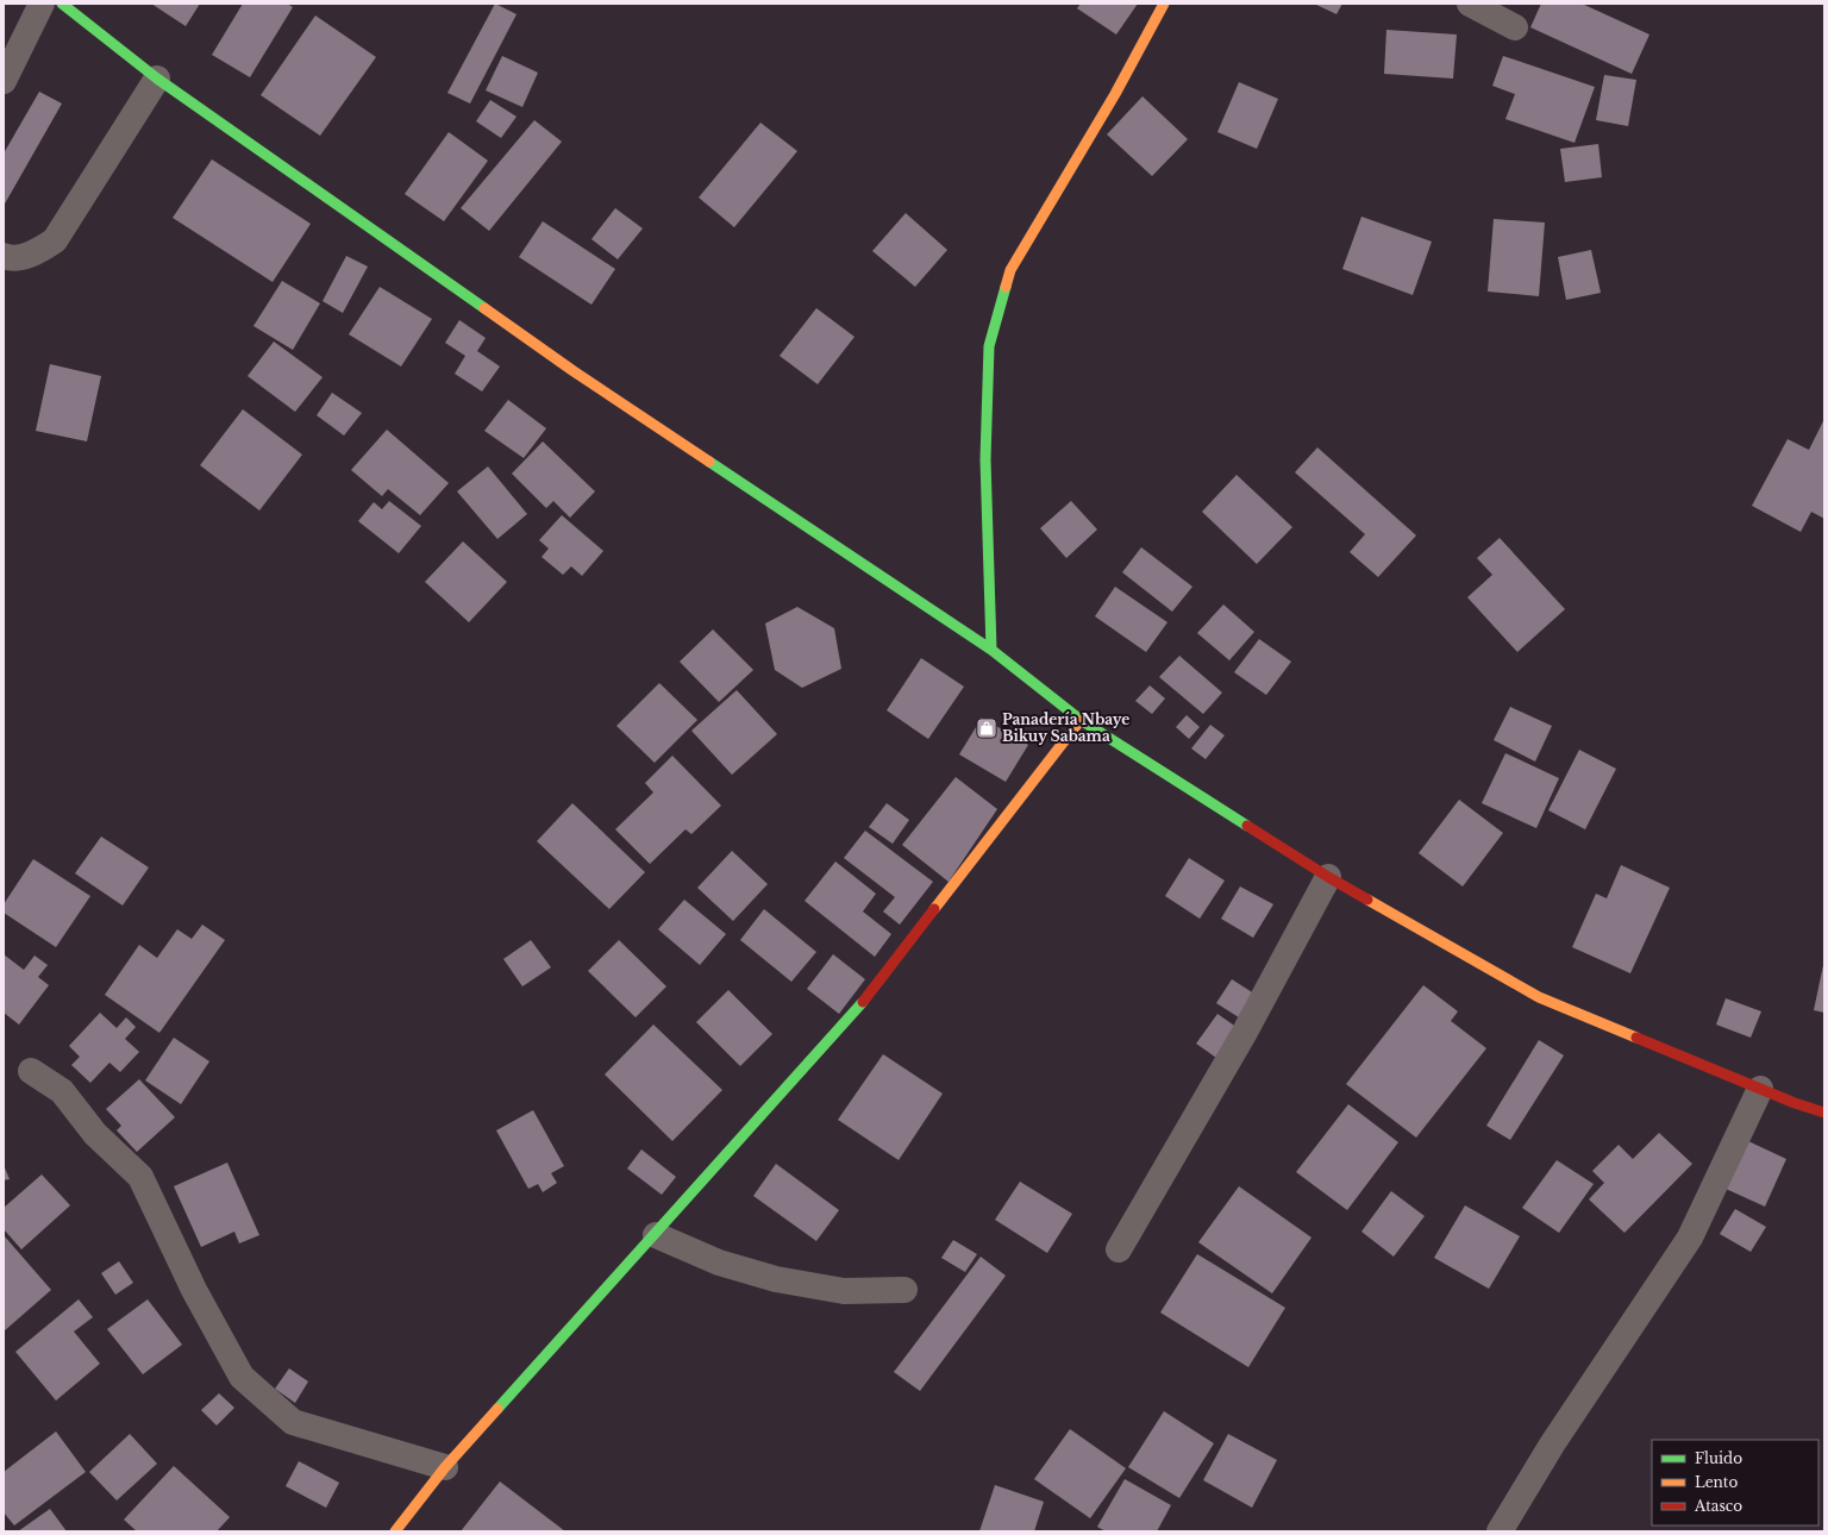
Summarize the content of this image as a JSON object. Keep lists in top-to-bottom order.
{
  "places": {
    "shop": ["Panadería Nbaye Bikuy Sabama"]
  },
  "legend": ["Fluido", "Lento", "Atasco"]
}
